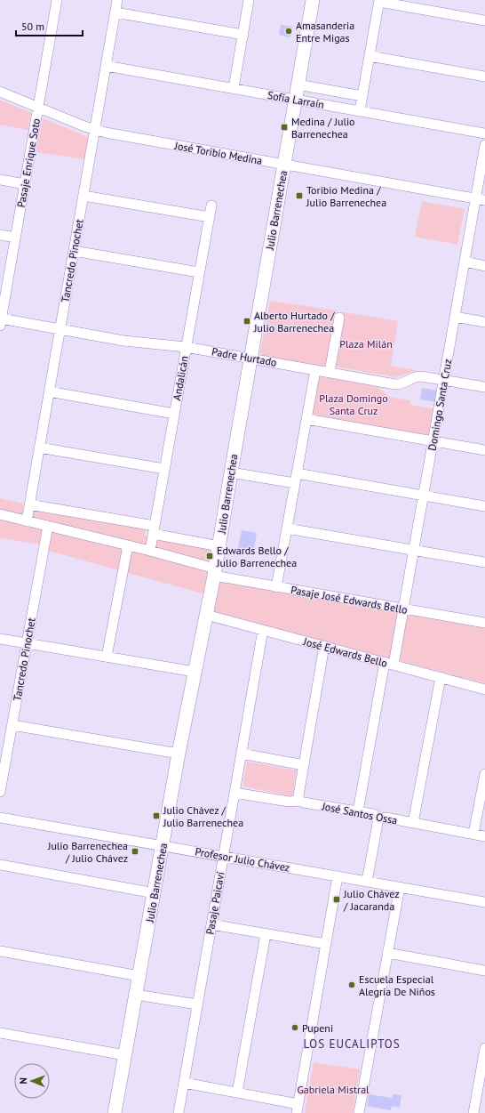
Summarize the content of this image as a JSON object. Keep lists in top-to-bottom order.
{
  "streets": {
    "street": [
      "Sofía Larraín",
      "José Toribio Medina",
      "Pasaje Enrique Soto",
      "Julio Barrenechea",
      "Tancredo Pinochet",
      "Padre Hurtado",
      "Andalicán",
      "Domingo Santa Cruz",
      "Pasaje José Edwards Bello",
      "José Edwards Bello",
      "José Santos Ossa",
      "Profesor Julio Chávez",
      "Pasaje Paicaví"
    ]
  },
  "crossings": [
    ["Sofía Larraín", "Julio Barrenechea"],
    ["Sofía Larraín", "Tancredo Pinochet"],
    ["José Toribio Medina", "Pasaje Enrique Soto"],
    ["José Toribio Medina", "Julio Barrenechea"],
    ["José Toribio Medina", "Tancredo Pinochet"],
    ["José Toribio Medina", "Domingo Santa Cruz"],
    ["Pasaje Enrique Soto", "Padre Hurtado"],
    ["Julio Barrenechea", "Padre Hurtado"],
    ["Julio Barrenechea", "Pasaje José Edwards Bello"],
    ["Julio Barrenechea", "José Edwards Bello"],
    ["Julio Barrenechea", "Profesor Julio Chávez"],
    ["Tancredo Pinochet", "Padre Hurtado"],
    ["Padre Hurtado", "Andalicán"],
    ["Padre Hurtado", "Domingo Santa Cruz"],
    ["Domingo Santa Cruz", "Pasaje José Edwards Bello"],
    ["Domingo Santa Cruz", "José Edwards Bello"],
    ["Domingo Santa Cruz", "José Santos Ossa"],
    ["José Edwards Bello", "Pasaje Paicaví"],
    ["José Santos Ossa", "Pasaje Paicaví"],
    ["Profesor Julio Chávez", "Pasaje Paicaví"]
  ],
  "districts": ["LOS EUCALIPTOS"],
  "parks": ["Plaza Milán", "Plaza Domingo Santa Cruz", "Gabriela Mistral"],
  "places": {
    "other": ["Amasanderia Entre Migas", "Escuela Especial Alegría De Niños", "Pupeni"],
    "transit": [
      "Medina / Julio Barrenechea",
      "Toribio Medina / Julio Barrenechea",
      "Alberto Hurtado / Julio Barrenechea",
      "Edwards Bello / Julio Barrenechea",
      "Julio Chávez / Julio Barrenechea",
      "Julio Barrenechea / Julio Chávez",
      "Julio Chávez / Jacaranda"
    ]
  },
  "scale_bar": "50 m",
  "north": "left"
}
